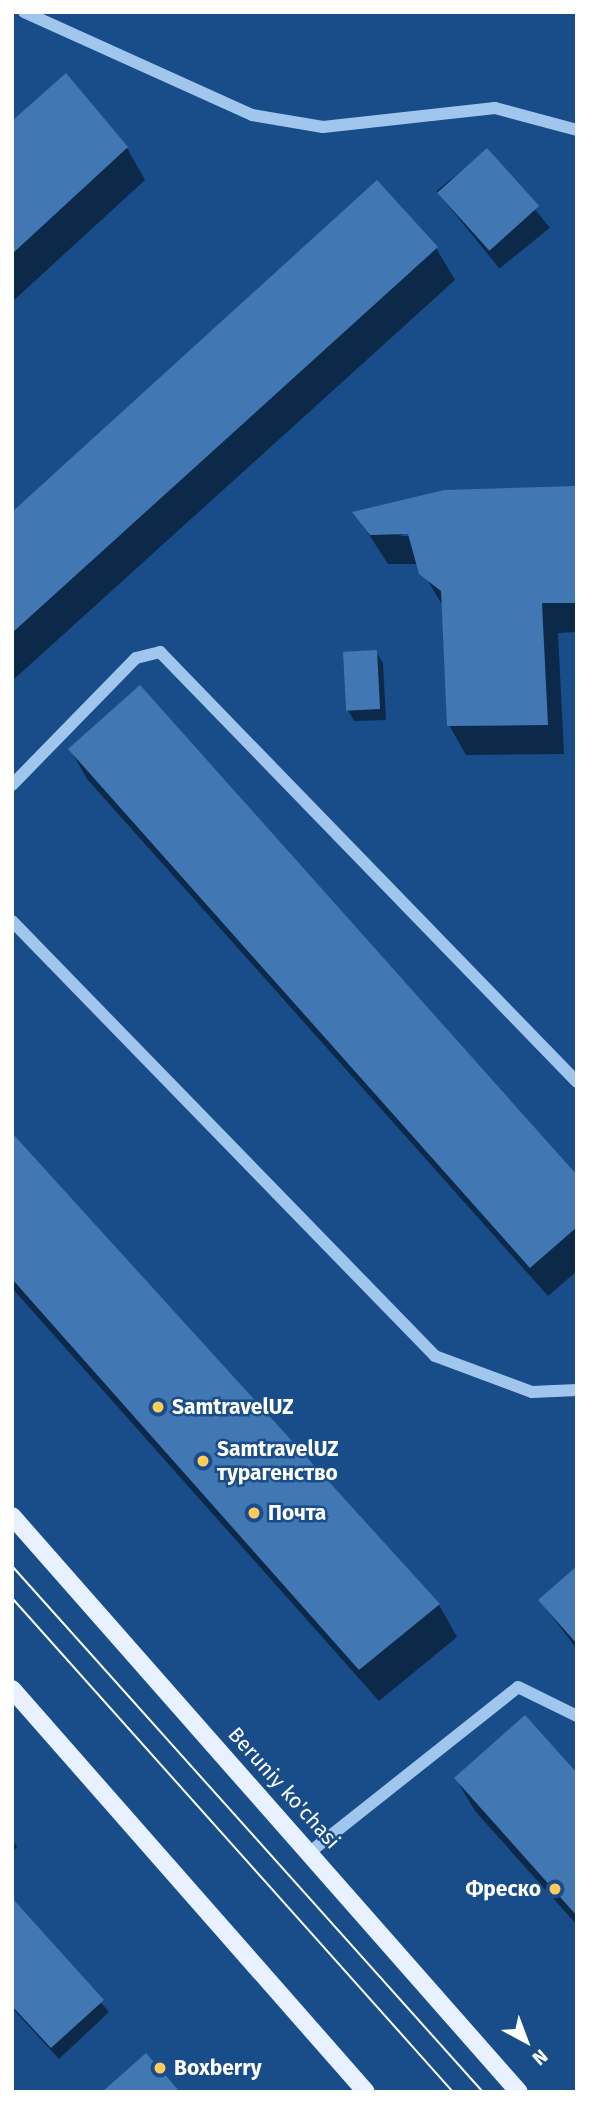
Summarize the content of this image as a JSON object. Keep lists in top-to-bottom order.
{
  "streets": {
    "main road": ["Beruniy ko'chasi"]
  },
  "places": [
    "SamtravelUZ",
    "SamtravelUZ турагенство",
    "Почта",
    "Фреско",
    "Boxberry"
  ],
  "north": "bottom right"
}
